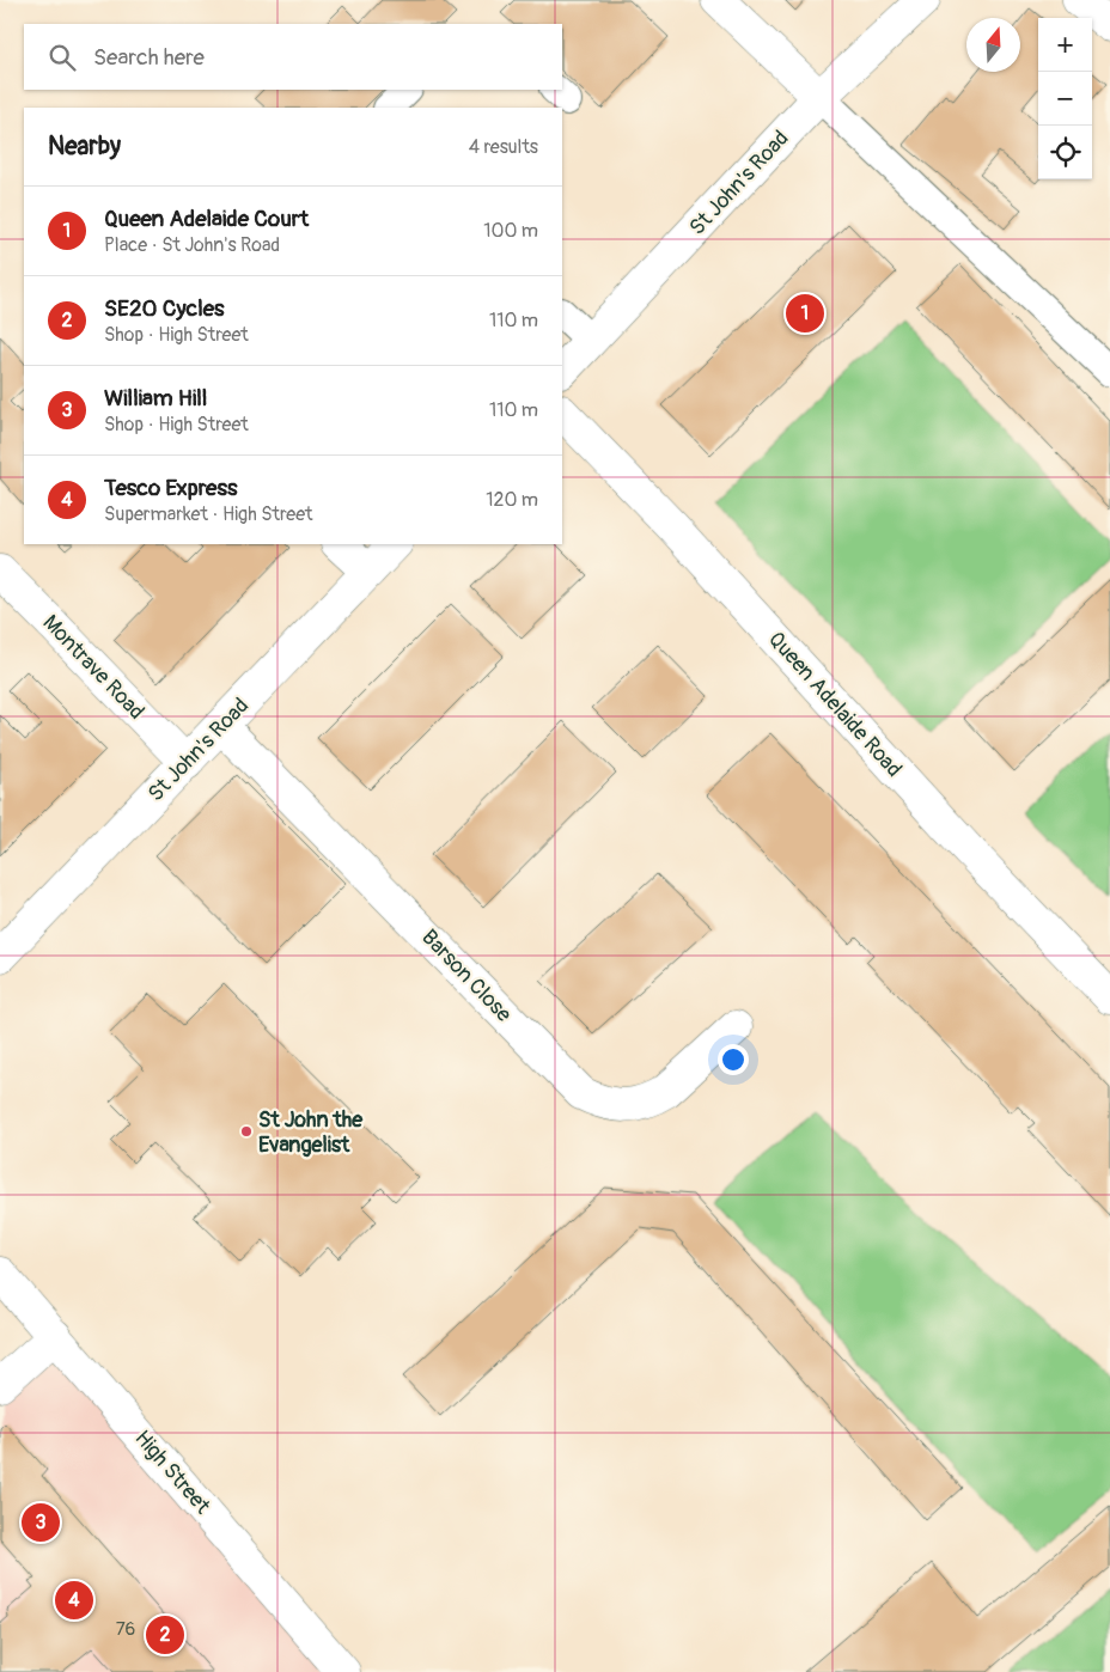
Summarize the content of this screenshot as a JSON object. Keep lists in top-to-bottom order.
{
  "streets": {
    "street": [
      "St John's Road",
      "Montrave Road",
      "Queen Adelaide Road",
      "Barson Close",
      "High Street"
    ]
  },
  "crossings": [
    ["St John's Road", "Montrave Road"],
    ["St John's Road", "Barson Close"]
  ],
  "places": ["St John the Evangelist"],
  "house_numbers": ["76"],
  "north": "top",
  "page": {
    "map_buttons": ["+", "−"],
    "search": "Search here",
    "heading": ["Nearby", "4 results"],
    "list": [
      {
        "mark": "1",
        "name": "Queen Adelaide Court",
        "note": "Place · St John's Road",
        "value": "100 m"
      },
      {
        "mark": "2",
        "name": "SE20 Cycles",
        "note": "Shop · High Street",
        "value": "110 m"
      },
      {
        "mark": "3",
        "name": "William Hill",
        "note": "Shop · High Street",
        "value": "110 m"
      },
      {
        "mark": "4",
        "name": "Tesco Express",
        "note": "Supermarket · High Street",
        "value": "120 m"
      }
    ],
    "pins": [
      "1",
      "3",
      "4",
      "2"
    ]
  }
}
